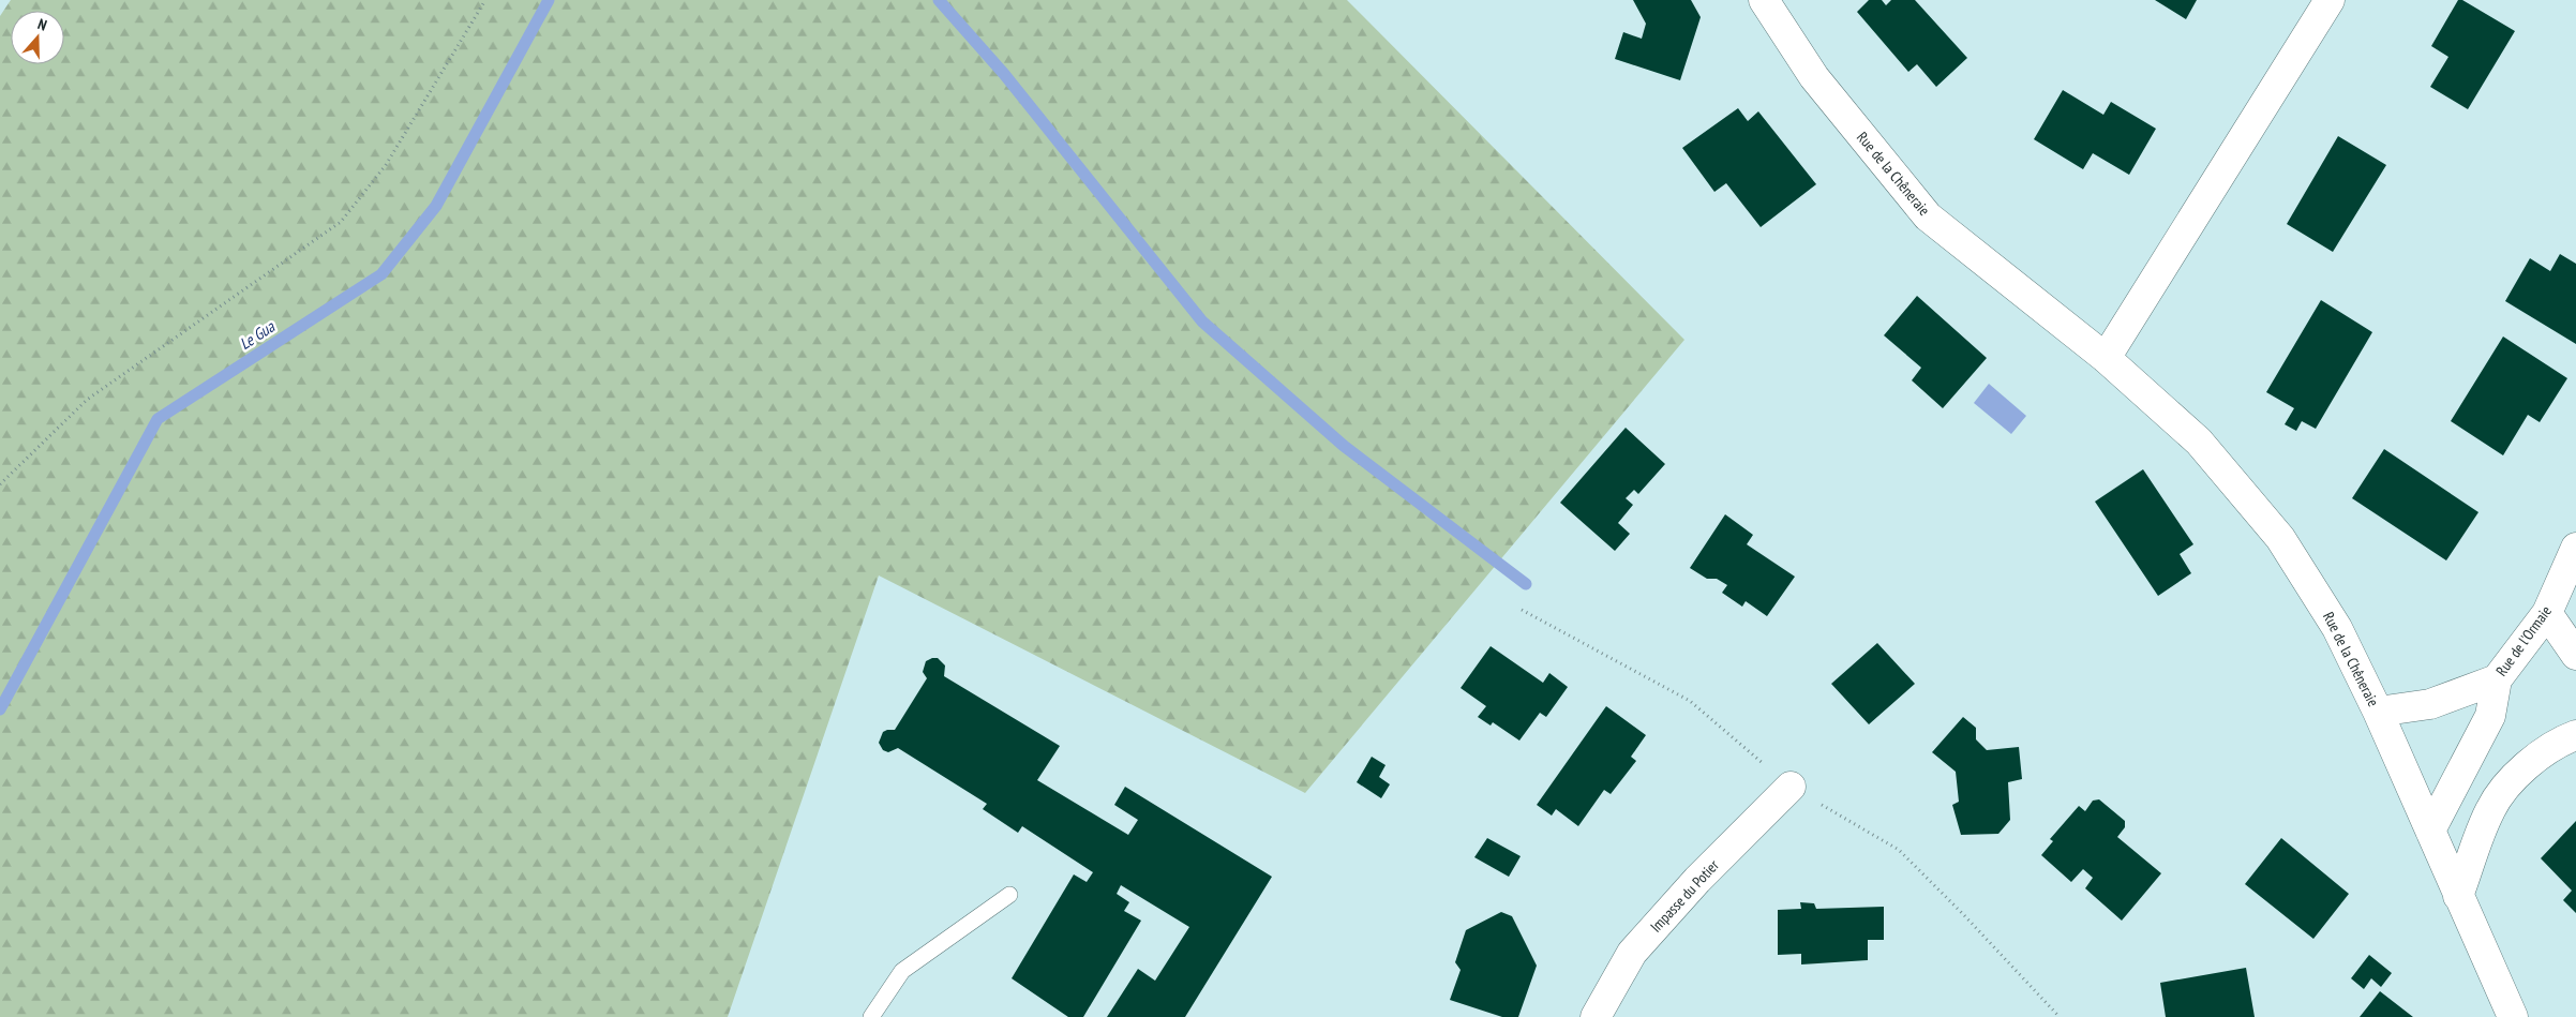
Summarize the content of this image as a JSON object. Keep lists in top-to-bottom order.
{
  "streets": {
    "street": ["Rue de la Chêneraie", "Rue de l'Ormaie", "Impasse du Potier"]
  },
  "crossings": [
    ["Rue de la Chêneraie", "Rue de l'Ormaie"]
  ],
  "water": ["Le Gua"],
  "north": "top"
}
